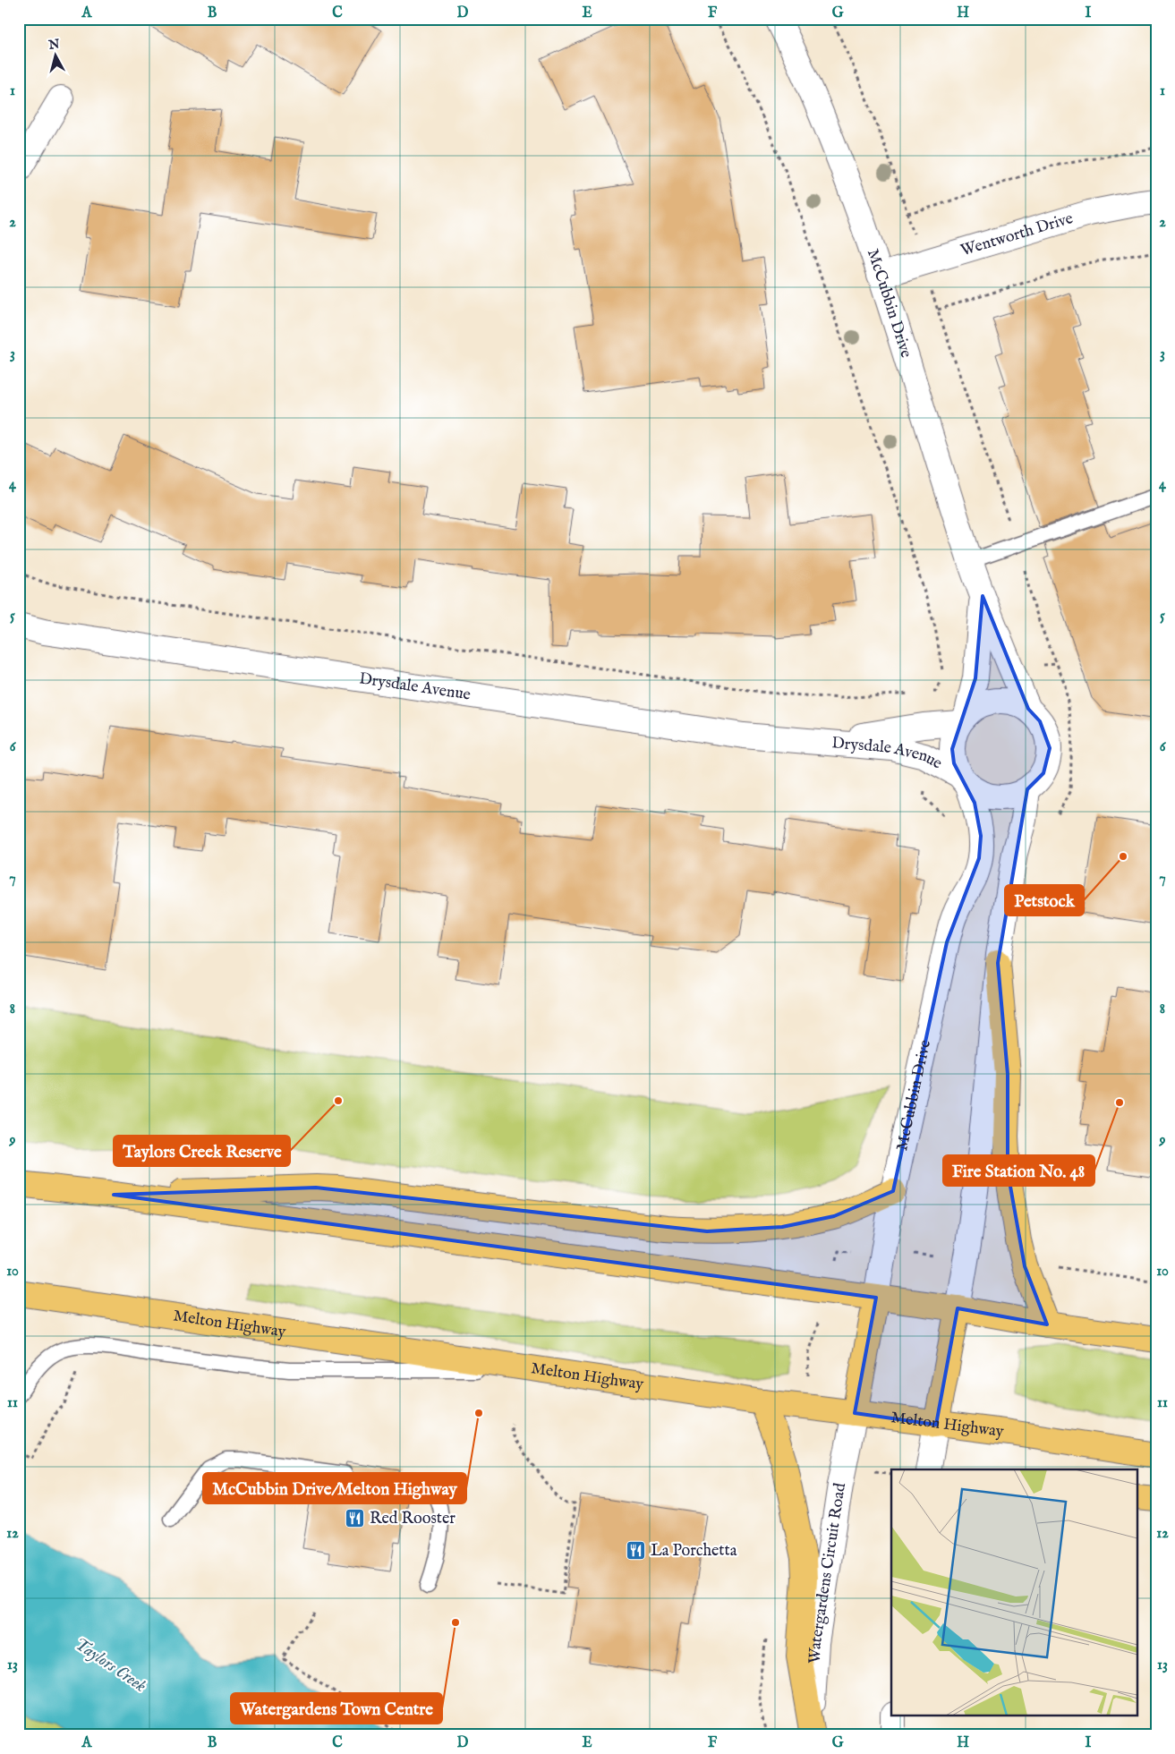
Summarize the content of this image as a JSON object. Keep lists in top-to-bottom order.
{
  "streets": {
    "highway": ["McCubbin Drive", "Melton Highway"],
    "street": ["Wentworth Drive", "Drysdale Avenue", "Watergardens Circuit Road"]
  },
  "crossings": [
    ["Wentworth Drive", "McCubbin Drive"],
    ["McCubbin Drive", "Drysdale Avenue"],
    ["McCubbin Drive", "Melton Highway"],
    ["McCubbin Drive", "Watergardens Circuit Road"],
    ["Melton Highway", "Watergardens Circuit Road"]
  ],
  "water": ["Taylors Creek"],
  "places": {
    "other": [
      "Petstock",
      "Taylors Creek Reserve",
      "Fire Station No. 48",
      "McCubbin Drive/Melton Highway",
      "Watergardens Town Centre"
    ],
    "restaurant": ["Red Rooster", "La Porchetta"]
  },
  "north": "top",
  "grid": {
    "columns": [
      "A",
      "B",
      "C",
      "D",
      "E",
      "F",
      "G",
      "H",
      "I"
    ],
    "rows": [
      "1",
      "2",
      "3",
      "4",
      "5",
      "6",
      "7",
      "8",
      "9",
      "10",
      "11",
      "12",
      "13"
    ]
  }
}
